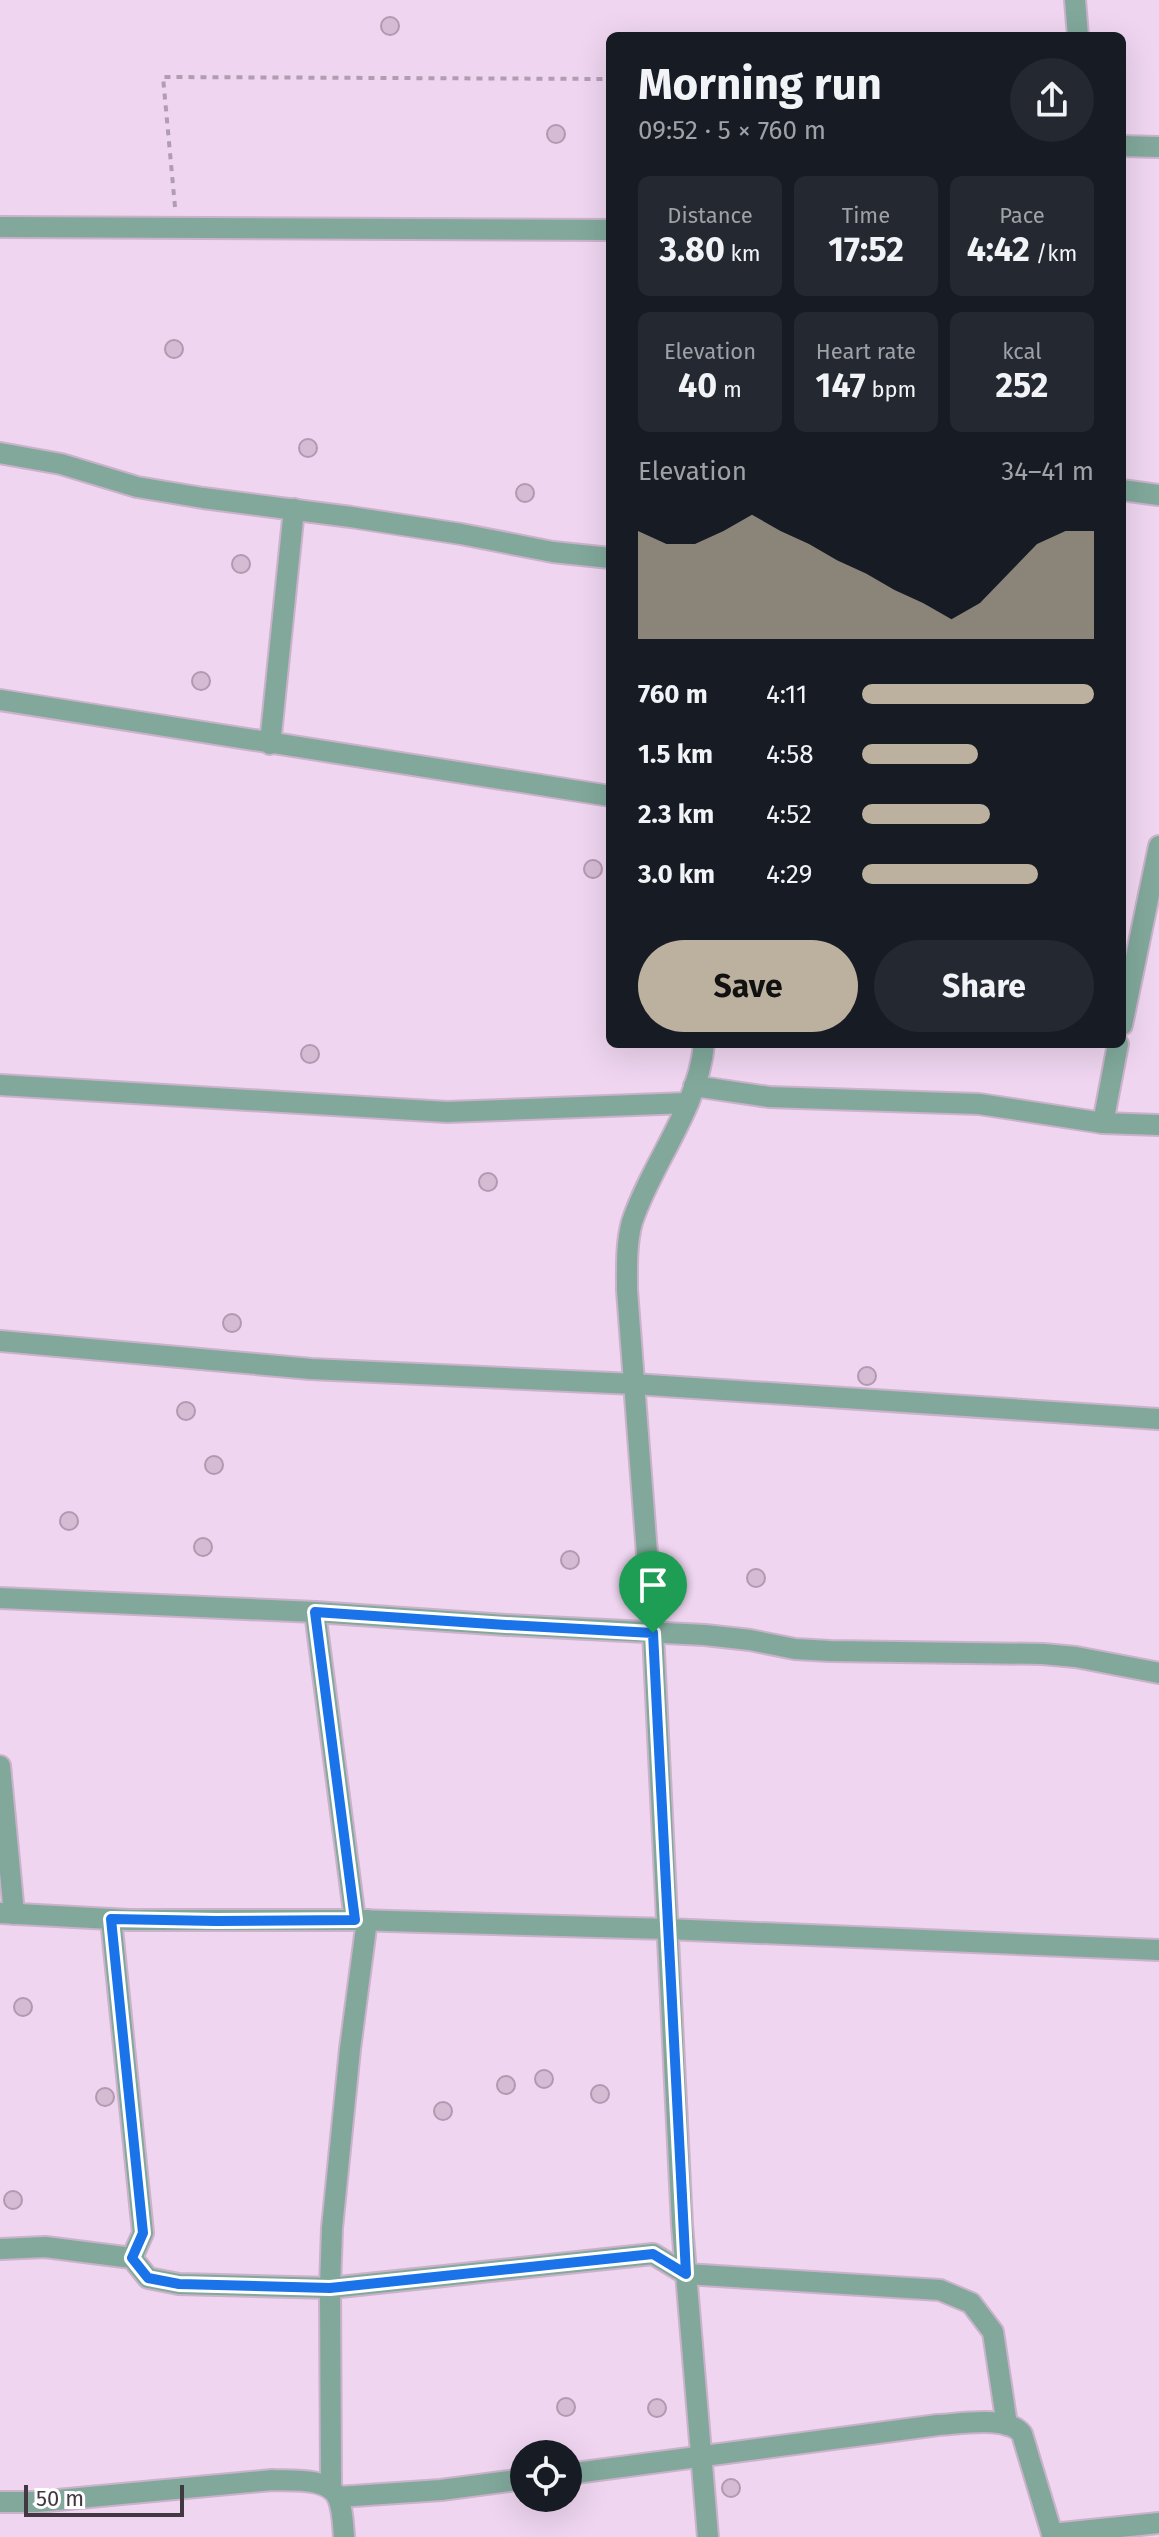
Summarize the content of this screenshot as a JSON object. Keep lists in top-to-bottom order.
{
  "scale_bar": "50 m",
  "page": {
    "heading": ["Morning run", "09:52 · 5 × 760 m"],
    "stats": [
      ["Distance", "3.80 km"],
      ["Time", "17:52"],
      ["Pace", "4:42 /km"],
      ["Elevation", "40 m"],
      ["Heart rate", "147 bpm"],
      ["kcal", "252"]
    ],
    "chart": ["Elevation", "34–41 m"],
    "list": [
      {
        "name": "760 m",
        "note": "4:11"
      },
      {
        "name": "1.5 km",
        "note": "4:58"
      },
      {
        "name": "2.3 km",
        "note": "4:52"
      },
      {
        "name": "3.0 km",
        "note": "4:29"
      }
    ],
    "buttons": ["Save", "Share"],
    "scale": "50 m"
  }
}
